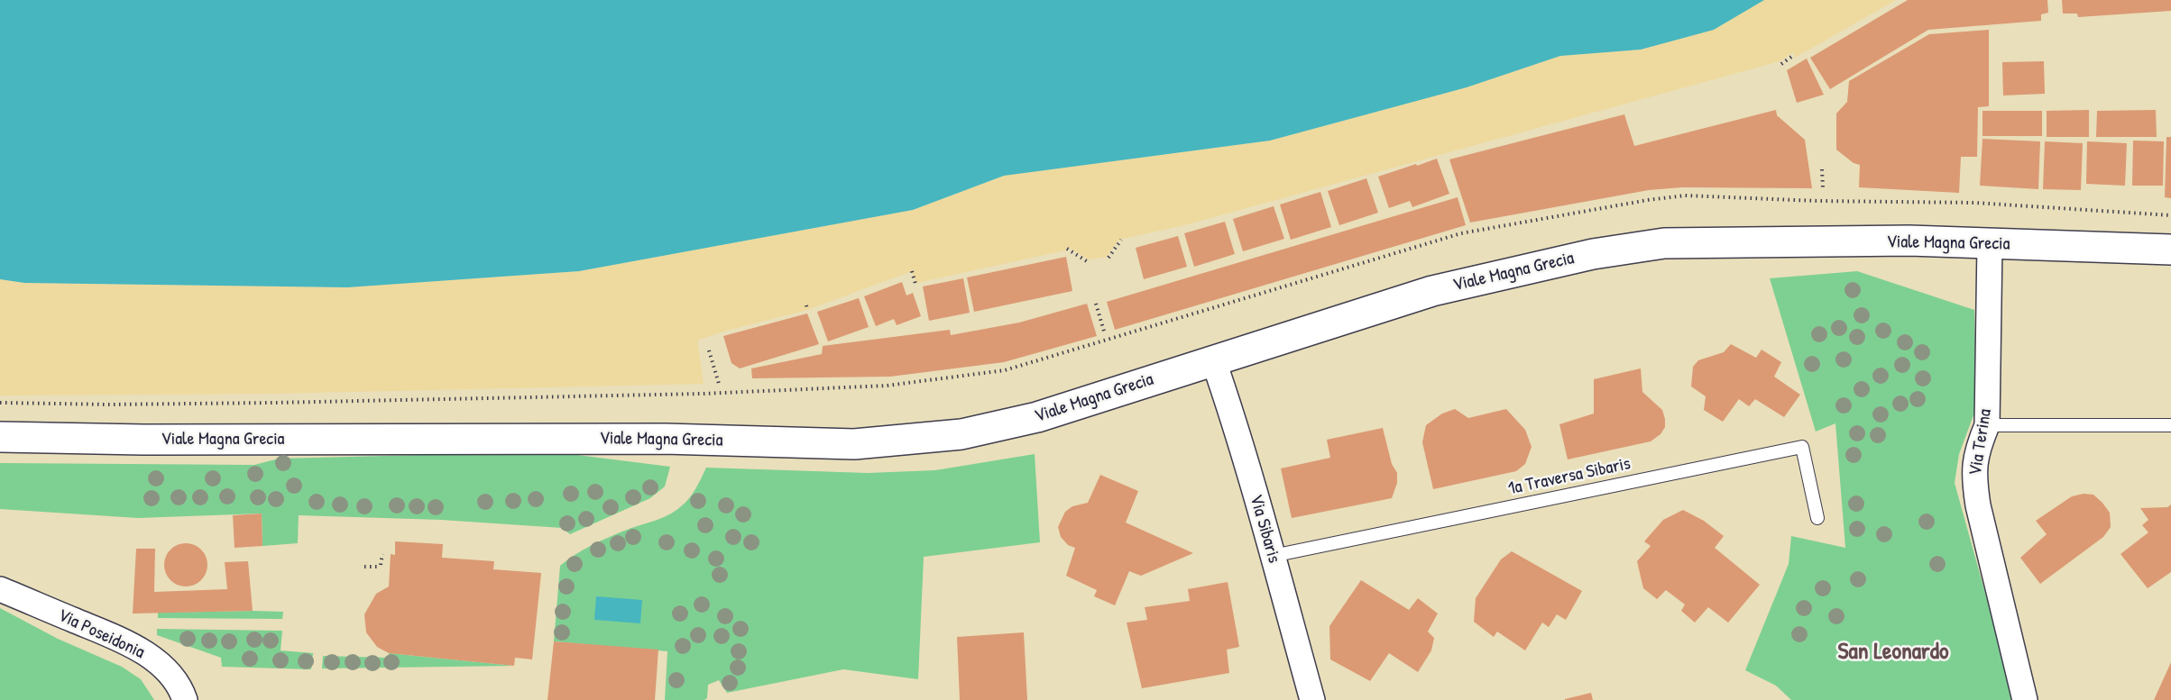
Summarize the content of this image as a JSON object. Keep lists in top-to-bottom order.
{
  "streets": {
    "street": [
      "Viale Magna Grecia",
      "Via Terina",
      "Via Sibaris",
      "Via Poseidonia"
    ],
    "lane": ["1a Traversa Sibaris"]
  },
  "crossings": [
    ["Viale Magna Grecia", "Via Terina"],
    ["Viale Magna Grecia", "Via Sibaris"],
    ["1a Traversa Sibaris", "Via Sibaris"]
  ],
  "districts": ["San Leonardo"]
}
